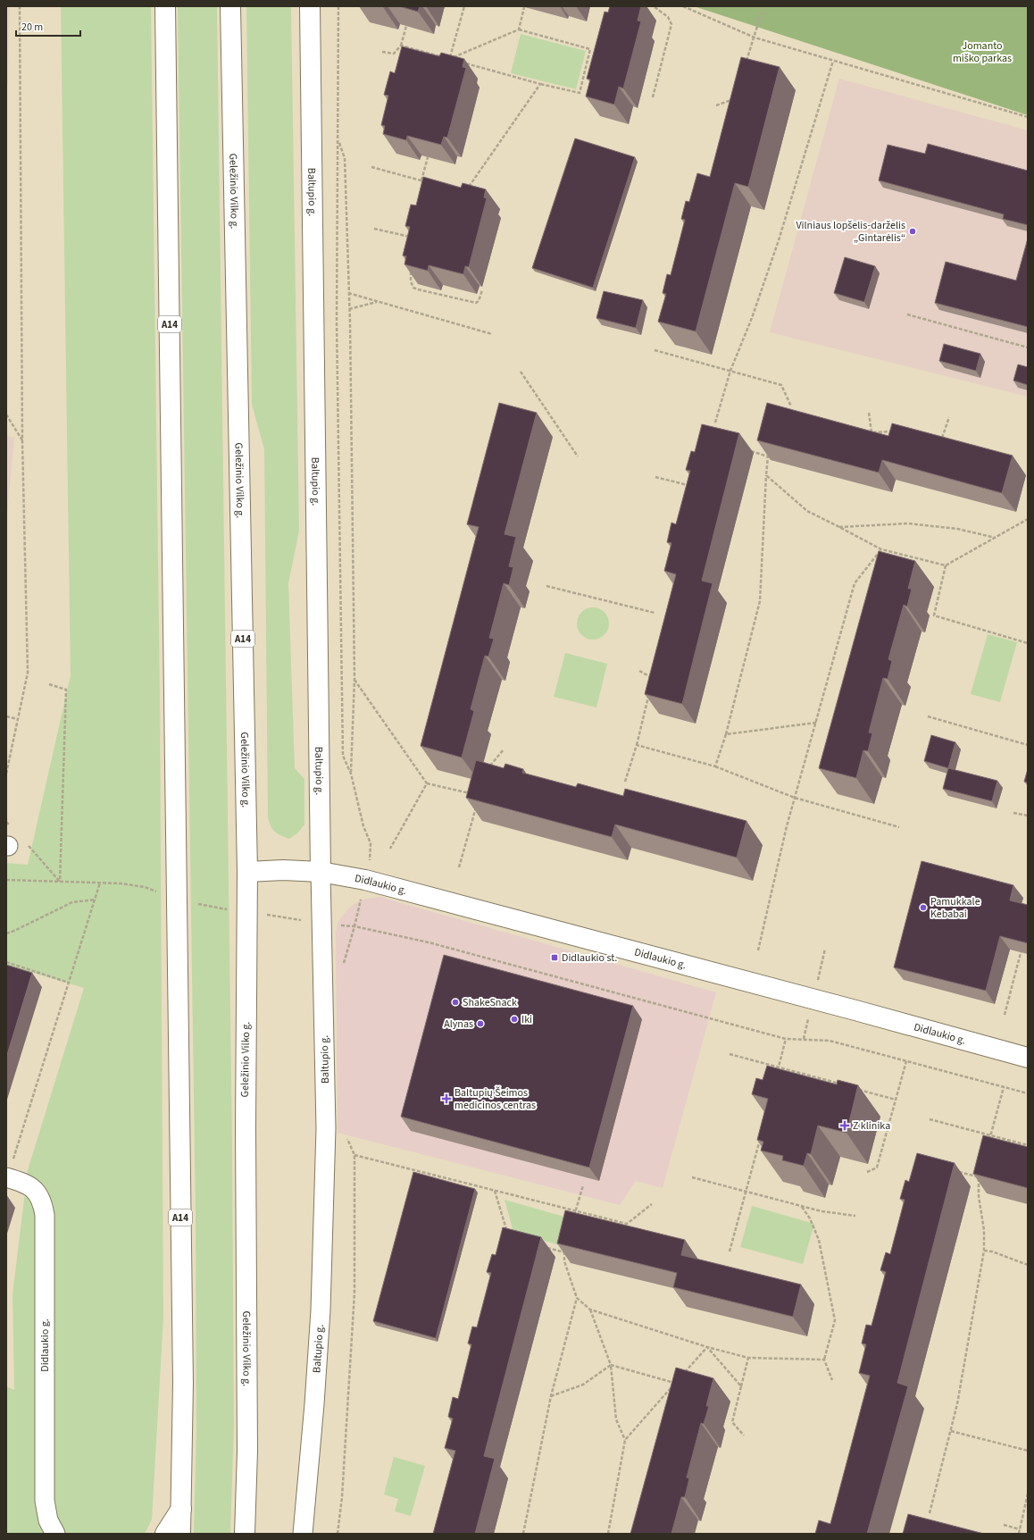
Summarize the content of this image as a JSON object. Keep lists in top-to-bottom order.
{
  "streets": {
    "main road": [
      "Geležinio Vilko g.",
      "Baltupio g.",
      "A14",
      "Didlaukio g."
    ]
  },
  "crossings": [
    ["Geležinio Vilko g.", "Didlaukio g."],
    ["Baltupio g.", "Didlaukio g."]
  ],
  "parks": ["Jomanto miško parkas"],
  "places": {
    "other": [
      "Vilniaus lopšelis-darželis „Gintarėlis“",
      "Pamukkale Kebabai",
      "ShakeSnack",
      "Iki",
      "Alynas"
    ],
    "transit": ["Didlaukio st."],
    "health": ["Baltupių Šeimos medicinos centras", "Z klinika"]
  },
  "scale_bar": "20 m"
}
